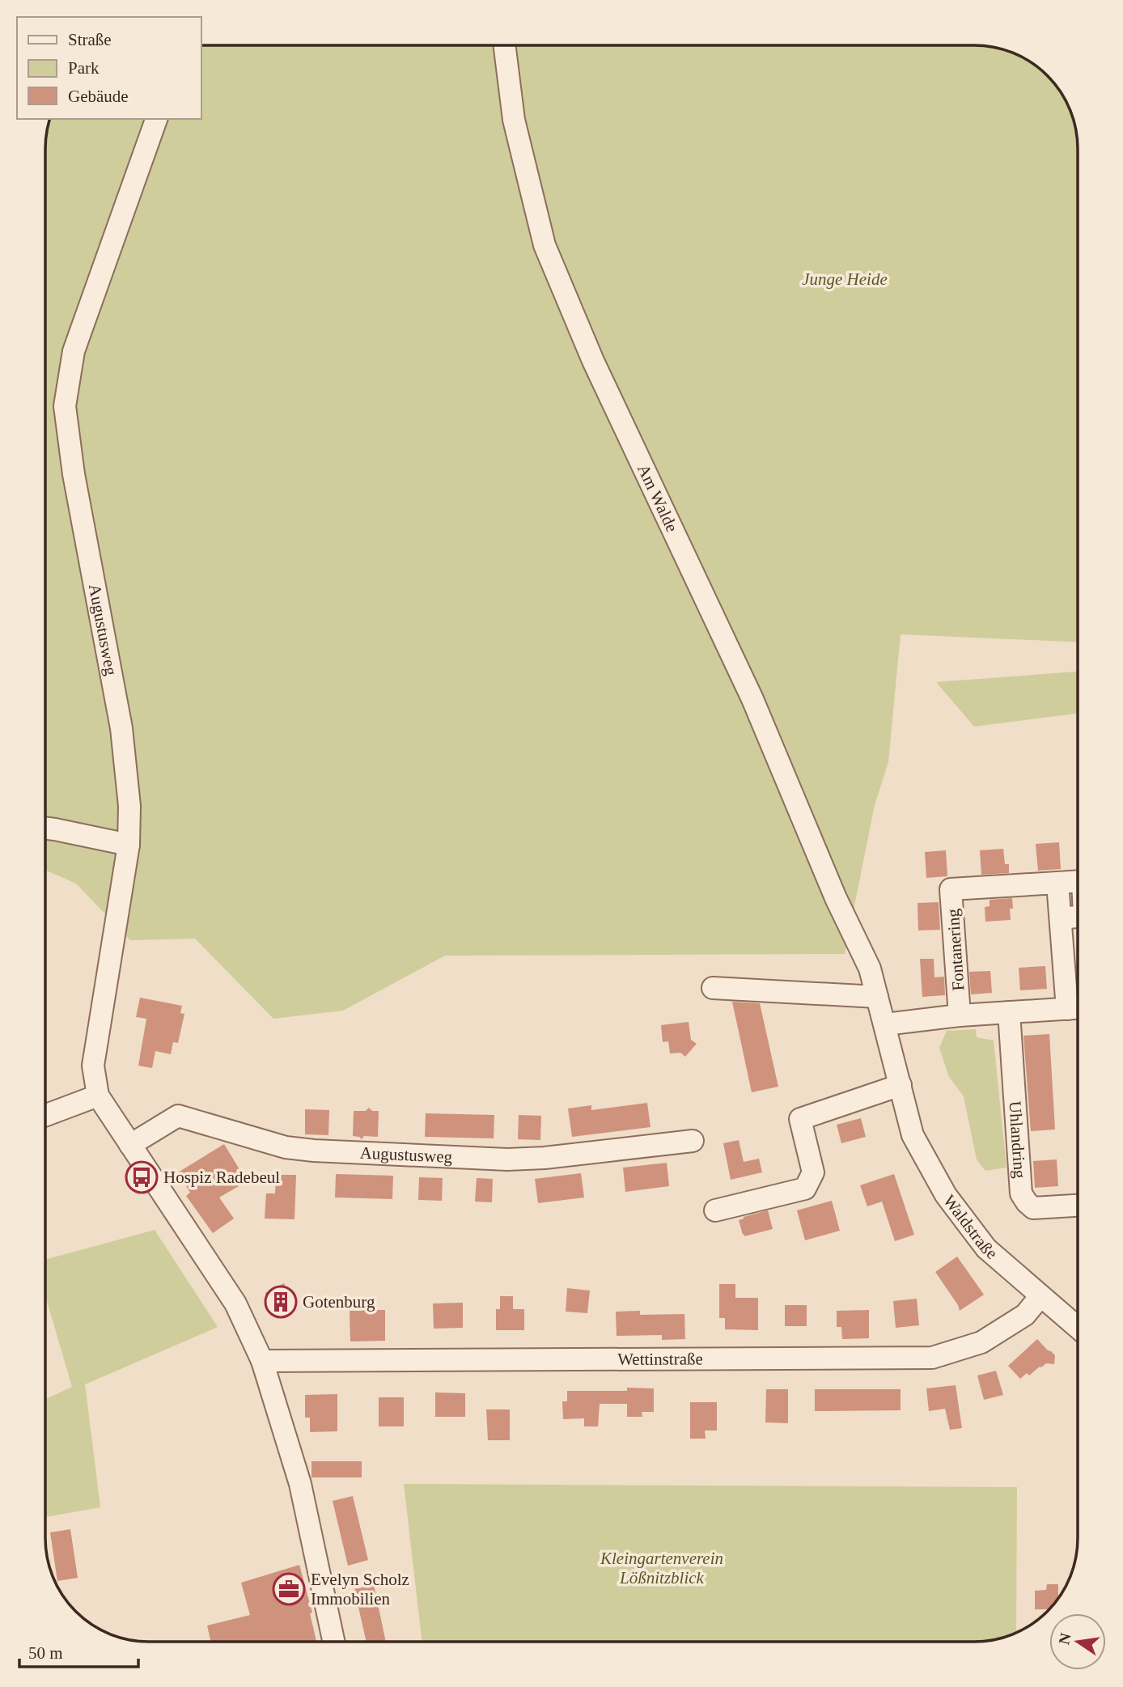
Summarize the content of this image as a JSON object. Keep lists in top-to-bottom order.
{
  "streets": {
    "street": [
      "Am Walde",
      "Augustusweg",
      "Fontanering",
      "Uhlandring",
      "Waldstraße",
      "Wettinstraße"
    ]
  },
  "crossings": [
    ["Am Walde", "Waldstraße"],
    ["Augustusweg", "Wettinstraße"],
    ["Waldstraße", "Wettinstraße"]
  ],
  "parks": ["Junge Heide", "Kleingartenverein Lößnitzblick"],
  "places": {
    "bus stop": ["Hospiz Radebeul"],
    "building": ["Gotenburg"],
    "office": ["Evelyn Scholz Immobilien"]
  },
  "legend": ["Straße", "Park", "Gebäude"],
  "scale_bar": "50 m",
  "north": "left"
}
